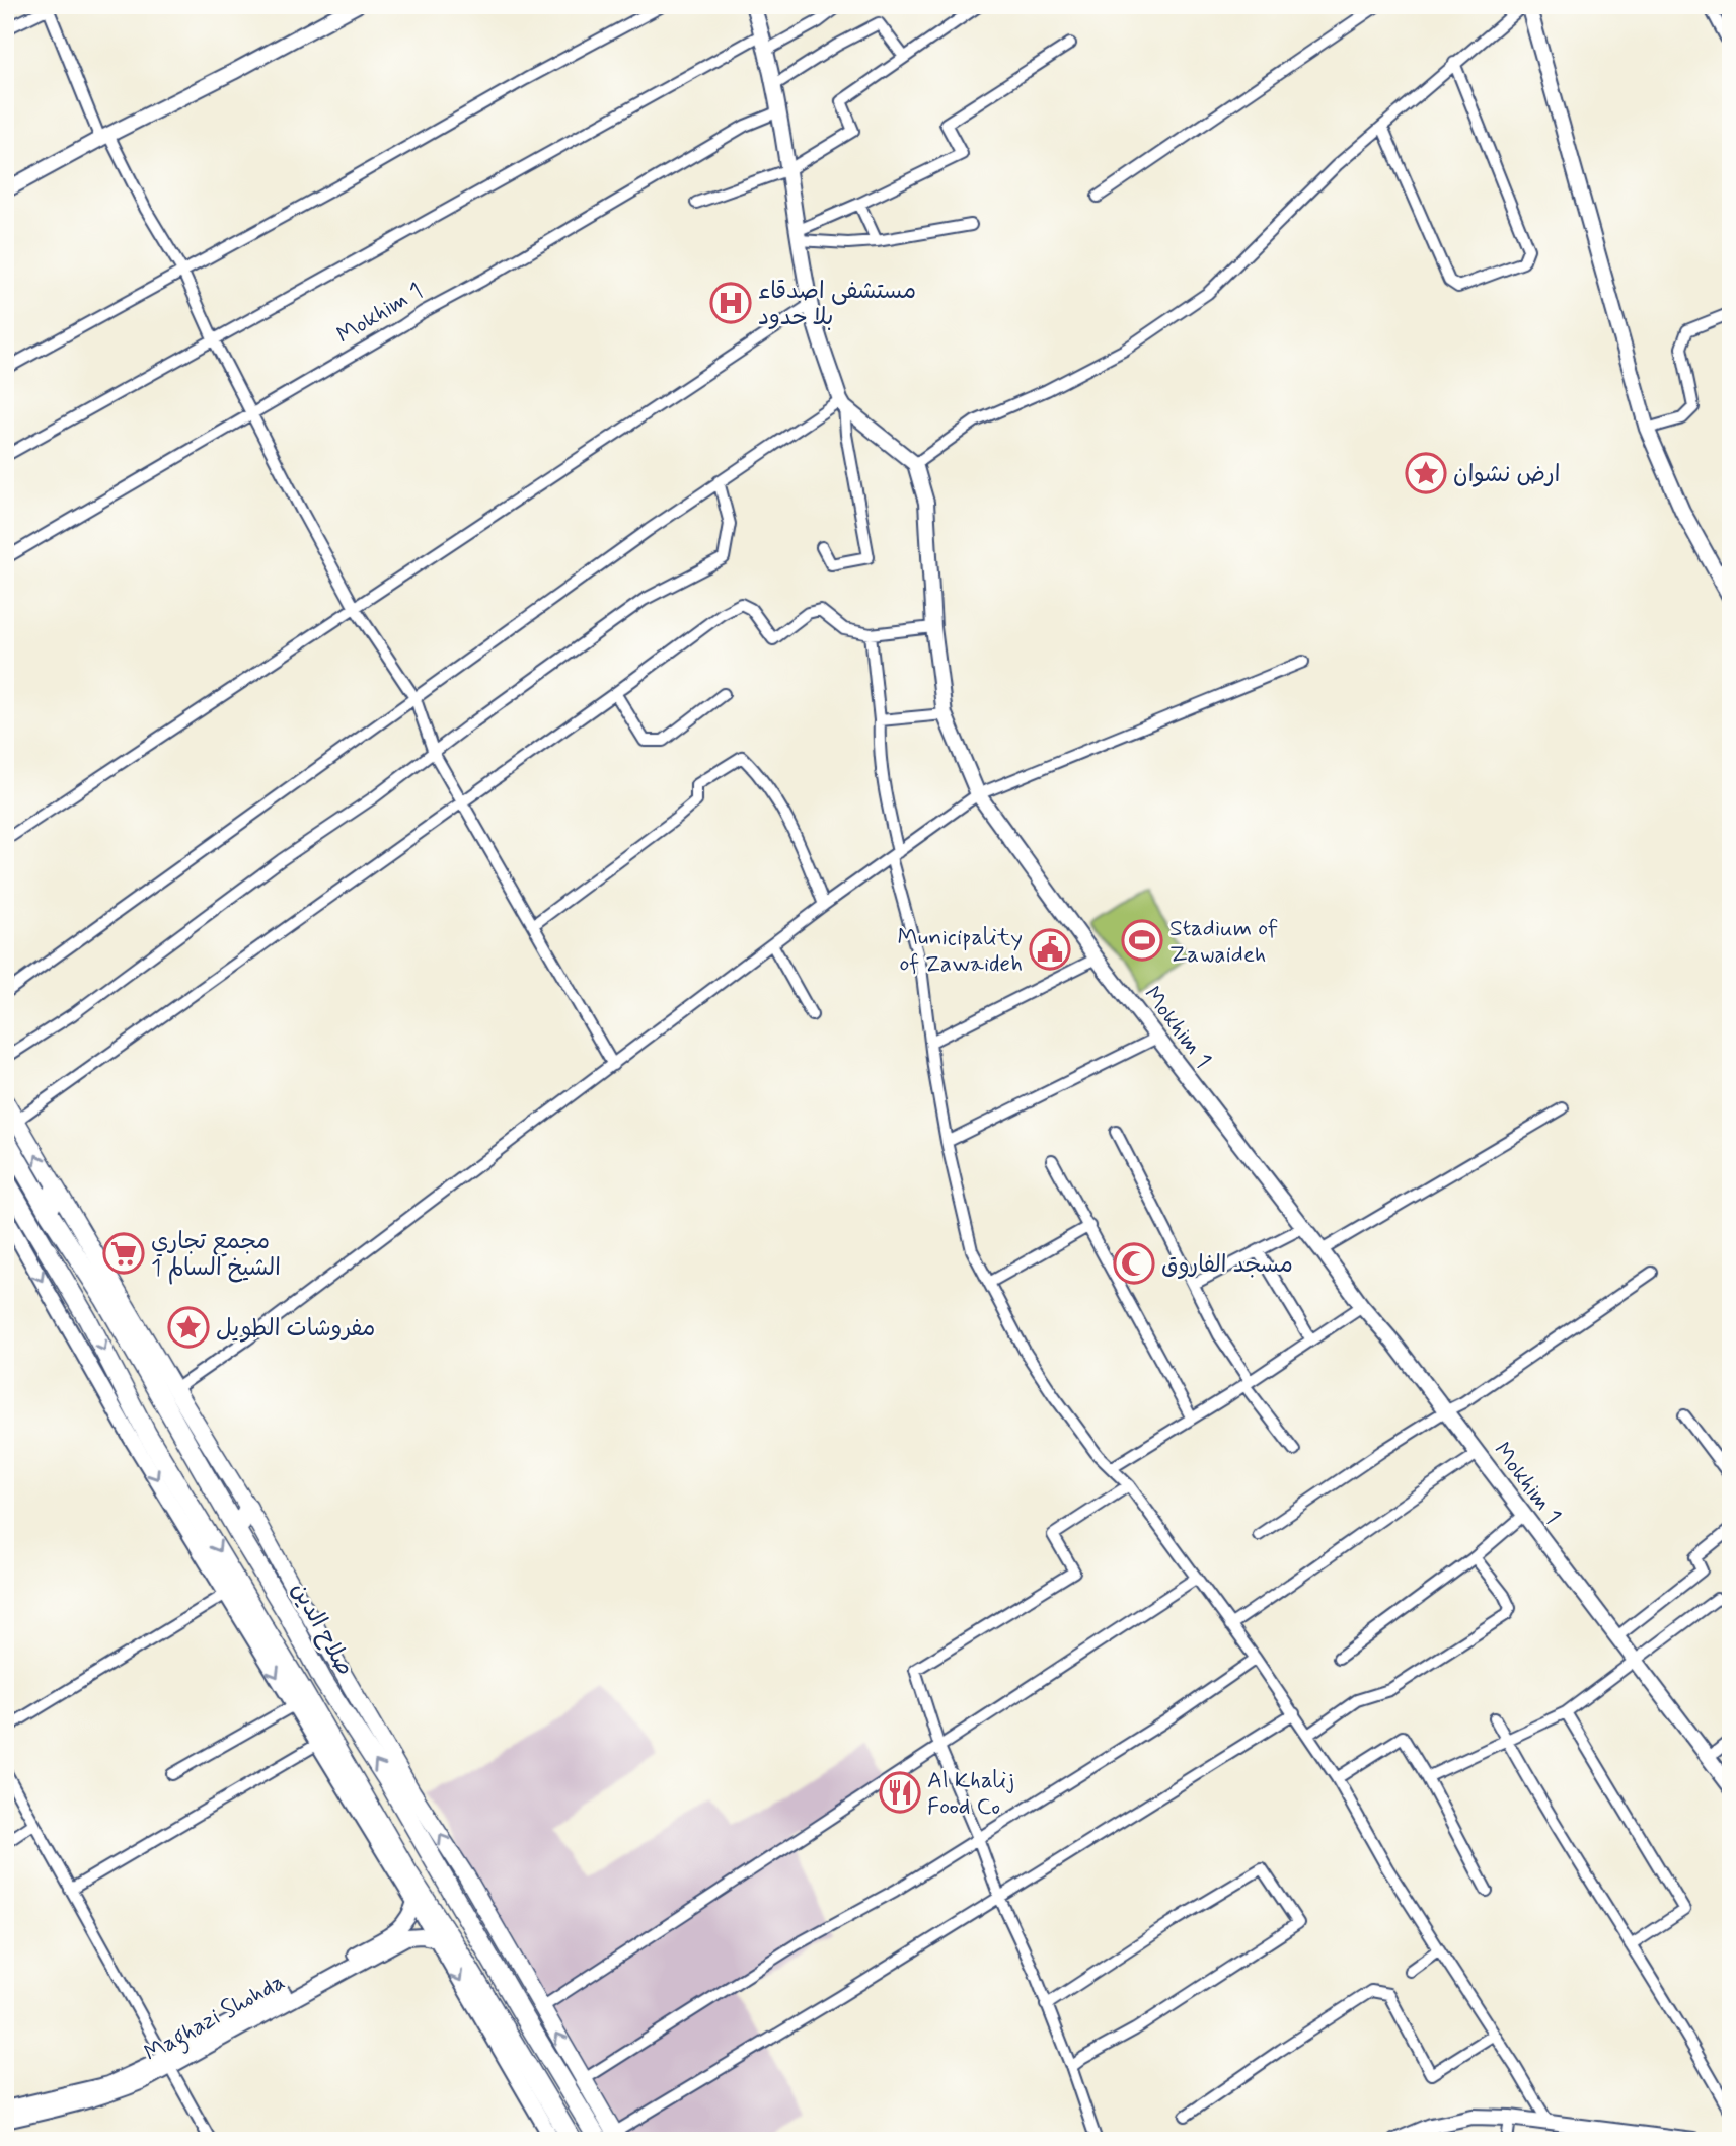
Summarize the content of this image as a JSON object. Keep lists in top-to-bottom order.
{
  "streets": {
    "highway": ["صلاح الدين"],
    "street": ["Mokhim 1", "Maghazi Shohda"]
  },
  "crossings": [
    ["صلاح الدين", "Maghazi Shohda"]
  ],
  "places": {
    "hospital": ["مستشفى اصدقاء بلا حدود"],
    "place": ["ارض نشوان", "مفروشات الطويل"],
    "sports": ["Stadium of Zawaideh"],
    "public building": ["Municipality of Zawaideh"],
    "supermarket": ["مجمع تجاري الشيخ السالم 1"],
    "mosque": ["مسجد الفاروق"],
    "restaurant": ["Al Khalij Food Co"]
  }
}
